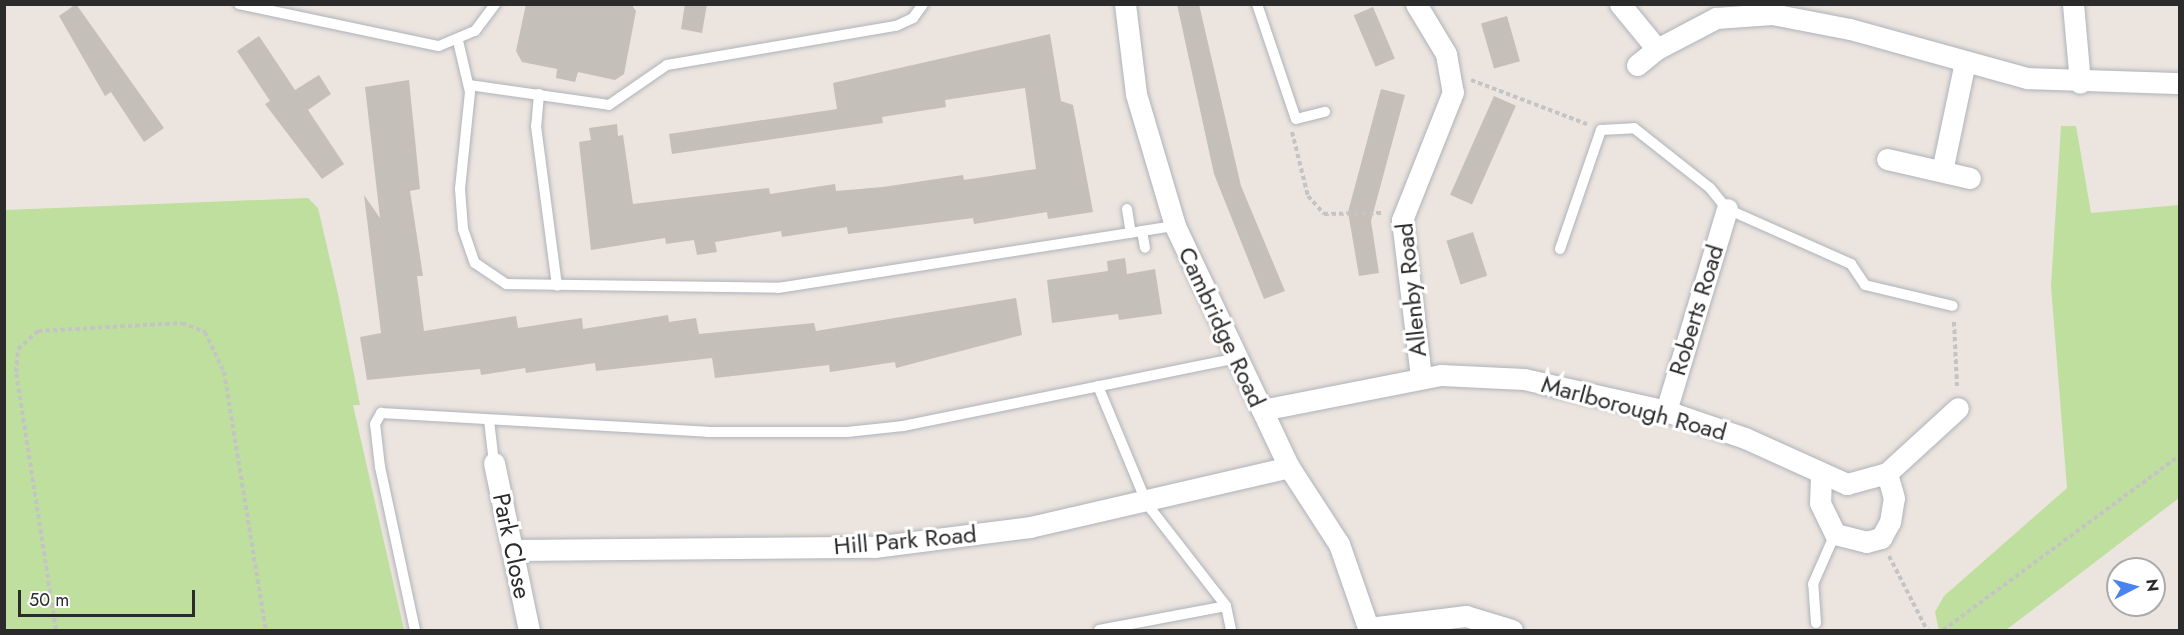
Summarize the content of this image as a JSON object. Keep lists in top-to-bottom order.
{
  "streets": {
    "street": [
      "Allenby Road",
      "Roberts Road",
      "Cambridge Road",
      "Marlborough Road",
      "Hill Park Road",
      "Park Close"
    ]
  },
  "crossings": [
    ["Allenby Road", "Marlborough Road"],
    ["Roberts Road", "Marlborough Road"],
    ["Cambridge Road", "Marlborough Road"],
    ["Cambridge Road", "Hill Park Road"],
    ["Hill Park Road", "Park Close"]
  ],
  "scale_bar": "50 m",
  "north": "right"
}
